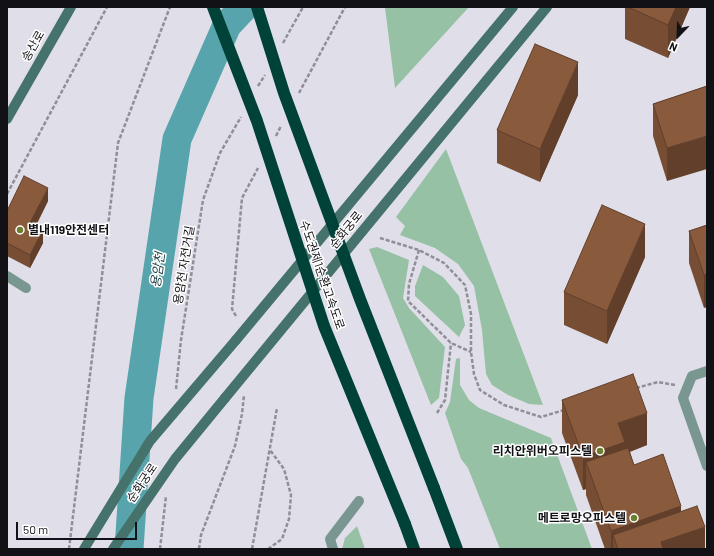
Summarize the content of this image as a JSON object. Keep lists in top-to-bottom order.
{
  "streets": {
    "highway": ["수도권제1순환고속도로"],
    "street": ["송산로", "순화궁로"],
    "path": ["용암천 자전거길"]
  },
  "water": ["용암천"],
  "places": ["별내119안전센터", "리치안위버오피스텔", "메트로망오피스텔"],
  "scale_bar": "50 m",
  "north": "bottom left"
}
